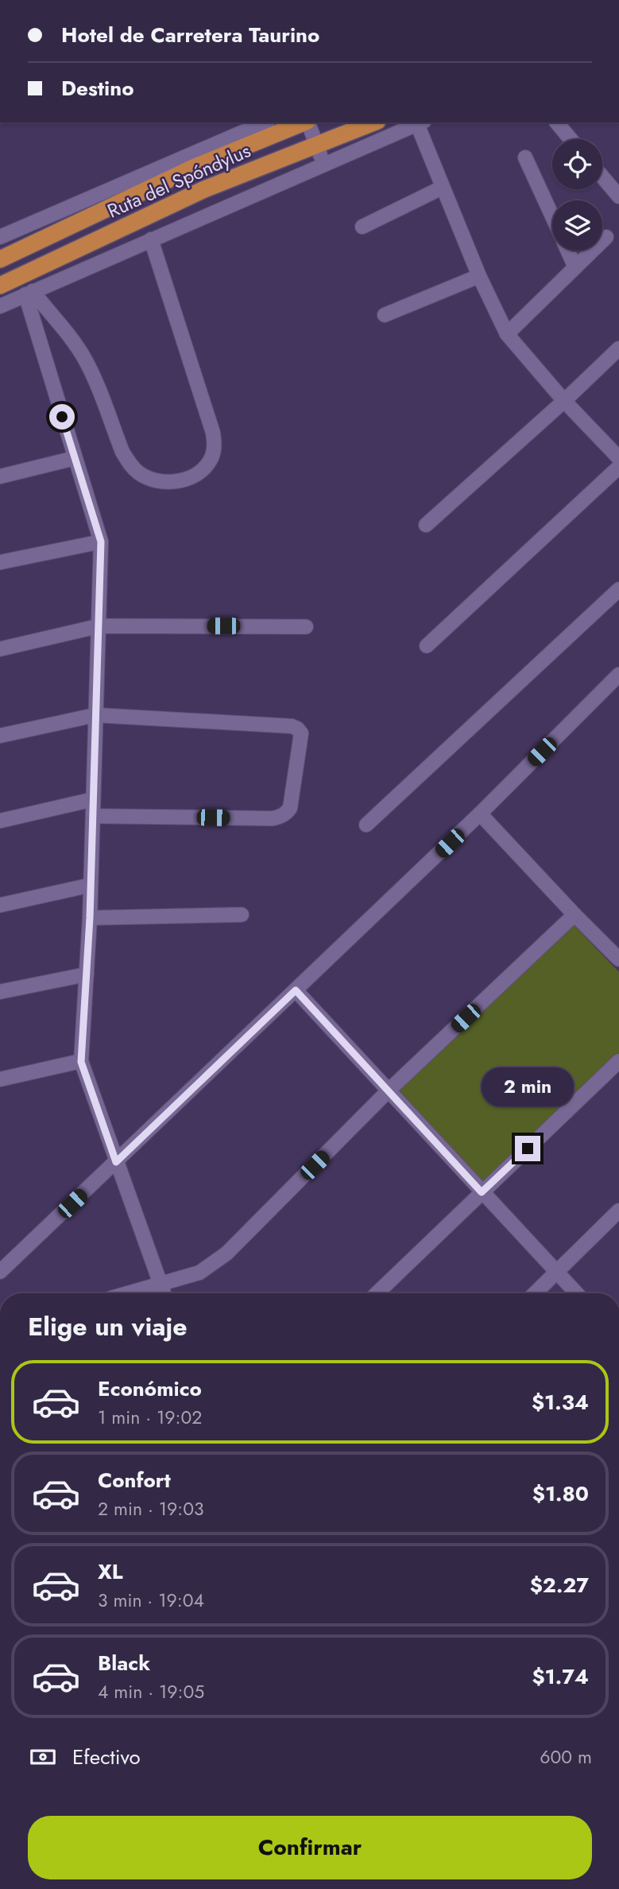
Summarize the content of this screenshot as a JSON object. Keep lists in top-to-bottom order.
{
  "streets": {
    "highway": ["Ruta del Spóndylus"]
  },
  "page": {
    "banner": ["Hotel de Carretera Taurino", "Destino"],
    "bubble": "2 min",
    "heading": "Elige un viaje",
    "list": [
      {
        "name": "Económico",
        "note": "1 min · 19:02",
        "value": "$1.34"
      },
      {
        "name": "Confort",
        "note": "2 min · 19:03",
        "value": "$1.80"
      },
      {
        "name": "XL",
        "note": "3 min · 19:04",
        "value": "$2.27"
      },
      {
        "name": "Black",
        "note": "4 min · 19:05",
        "value": "$1.74"
      }
    ],
    "pay": ["Efectivo", "600 m"],
    "buttons": "Confirmar"
  }
}
